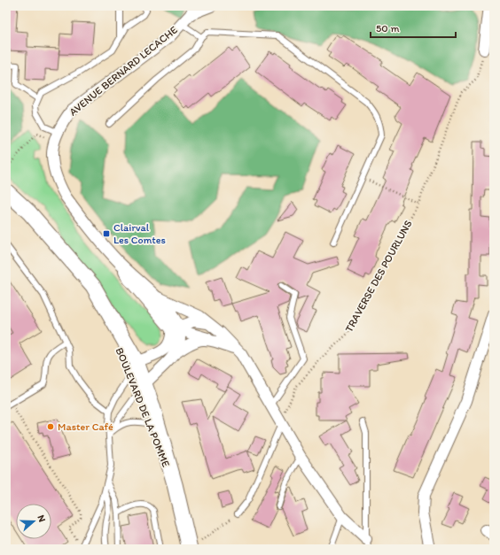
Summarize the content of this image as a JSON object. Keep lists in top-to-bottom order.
{
  "streets": {
    "main road": ["BOULEVARD DE LA POMME"],
    "street": ["AVENUE BERNARD LECACHE"],
    "path": ["TRAVERSE DES POURLUNS"]
  },
  "places": {
    "transit": ["Clairval Les Comtes"],
    "other": ["Master Café"]
  },
  "scale_bar": "50 m",
  "north": "right"
}
